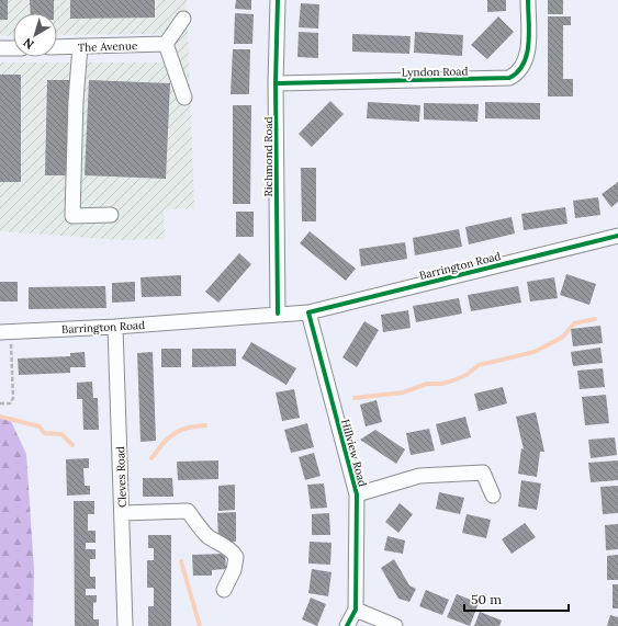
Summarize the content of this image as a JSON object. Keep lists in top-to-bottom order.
{
  "streets": {
    "street": [
      "The Avenue",
      "Lyndon Road",
      "Richmond Road",
      "Barrington Road",
      "Hillview Road",
      "Cleves Road"
    ]
  },
  "crossings": [
    ["Lyndon Road", "Richmond Road"],
    ["Richmond Road", "Barrington Road"],
    ["Barrington Road", "Hillview Road"],
    ["Barrington Road", "Cleves Road"]
  ],
  "scale_bar": "50 m",
  "north": "bottom left"
}
